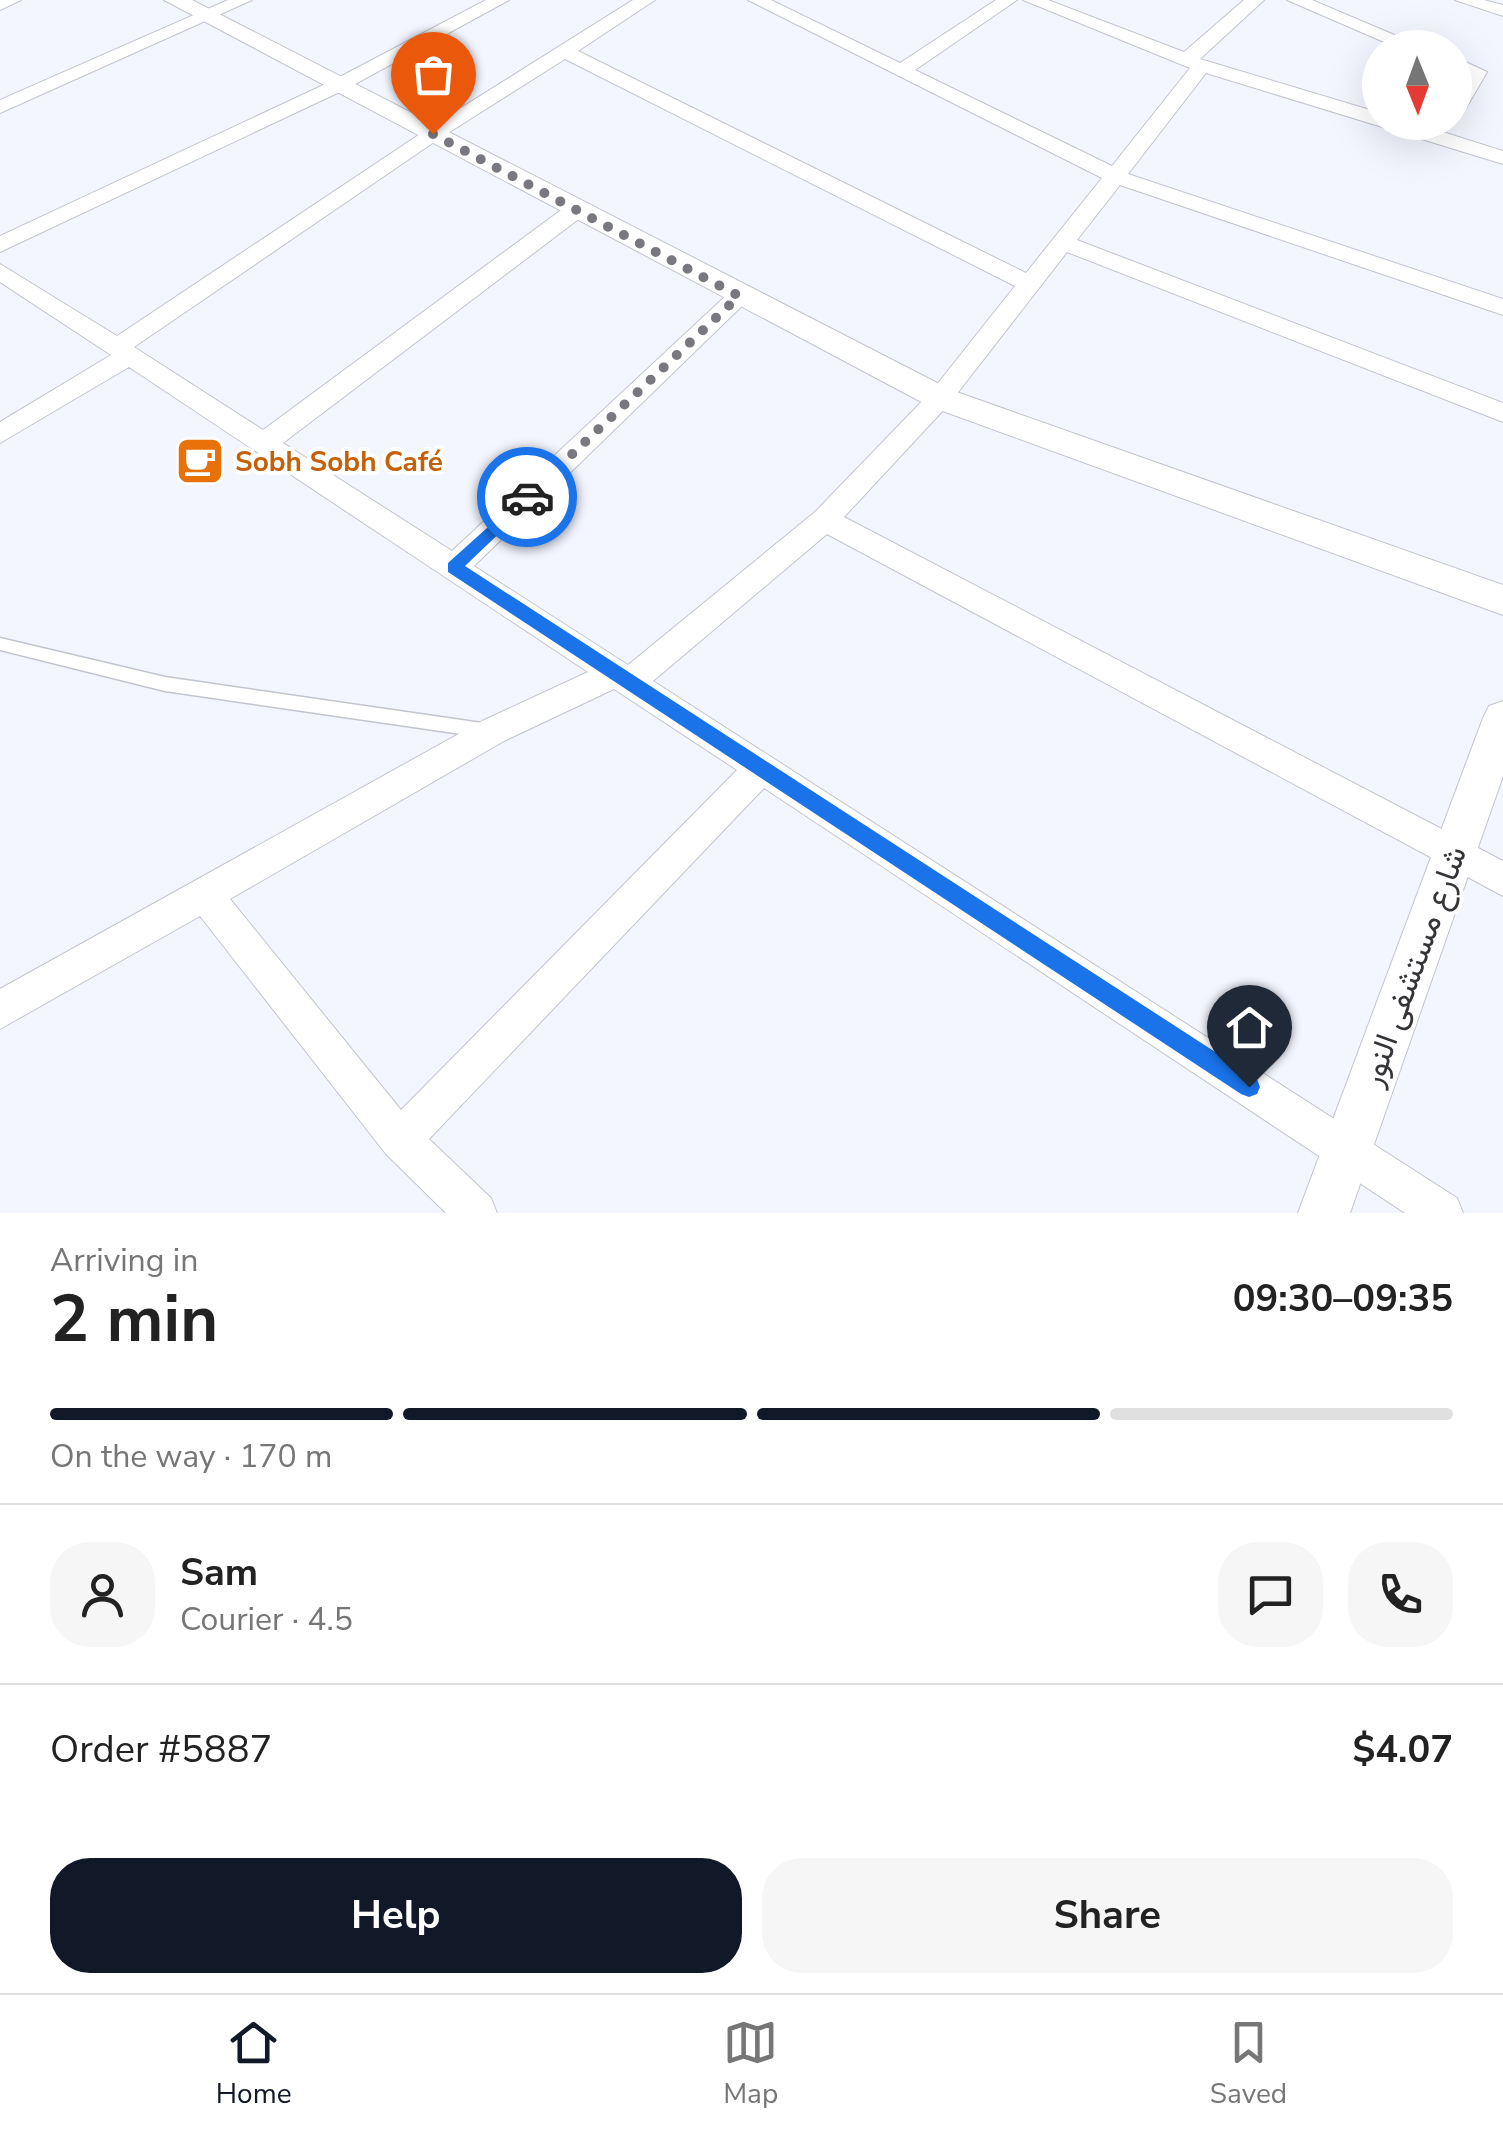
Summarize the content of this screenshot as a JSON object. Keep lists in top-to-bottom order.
{
  "streets": {
    "street": ["شارع مستشفى النور"]
  },
  "places": {
    "cafe": ["Sobh Sobh Café"]
  },
  "north": "bottom",
  "page": {
    "heading": ["2 min", "Arriving in", "09:30–09:35"],
    "panel": [
      "Sam",
      "Courier · 4.5",
      "Order #5887",
      "$4.07"
    ],
    "bar": "On the way · 170 m",
    "buttons": ["Help", "Share"],
    "tabs": ["Home", "Map", "Saved"]
  }
}
